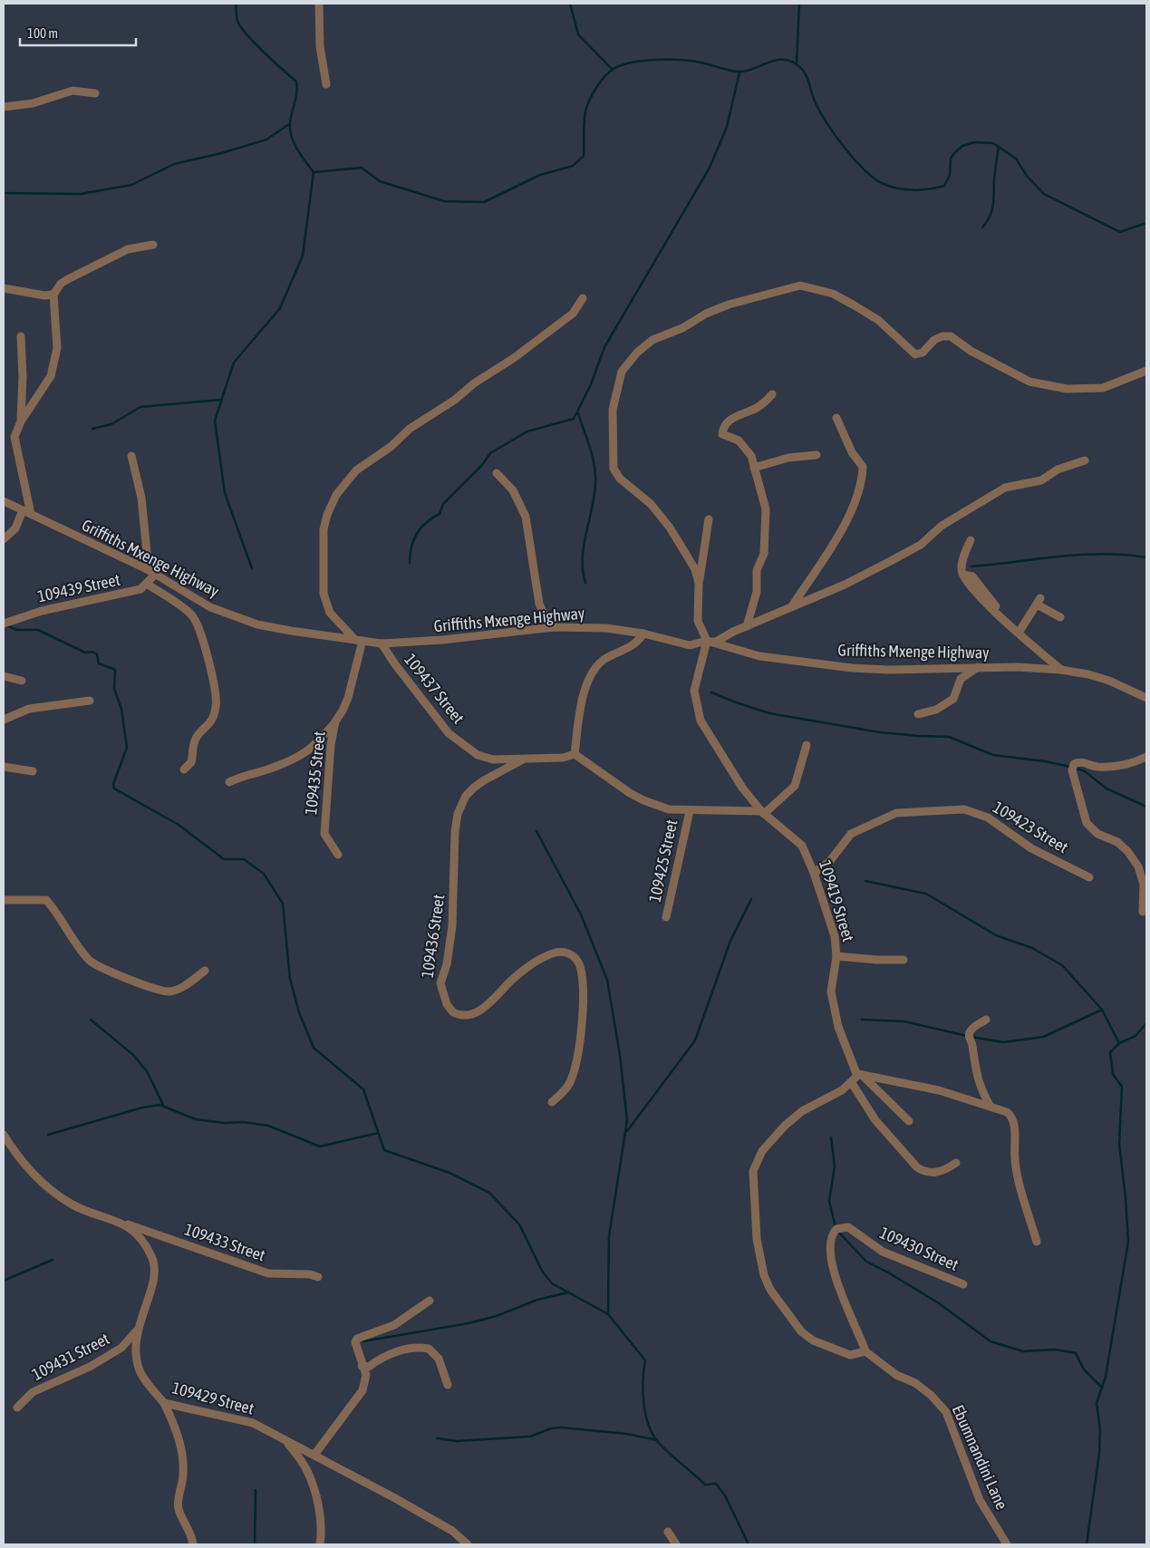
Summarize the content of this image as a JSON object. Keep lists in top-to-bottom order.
{
  "streets": {
    "street": [
      "Griffiths Mxenge Highway",
      "109439 Street",
      "109437 Street",
      "109435 Street",
      "109423 Street",
      "109425 Street",
      "109419 Street",
      "109436 Street",
      "109433 Street",
      "109430 Street",
      "109431 Street",
      "109429 Street",
      "Ebumnandini Lane"
    ]
  },
  "crossings": [
    ["Griffiths Mxenge Highway", "109437 Street"],
    ["Griffiths Mxenge Highway", "109435 Street"],
    ["Griffiths Mxenge Highway", "109419 Street"],
    ["109437 Street", "109436 Street"],
    ["109423 Street", "109419 Street"],
    ["109433 Street", "109429 Street"],
    ["109430 Street", "Ebumnandini Lane"],
    ["109431 Street", "109429 Street"]
  ],
  "scale_bar": "100 m"
}
